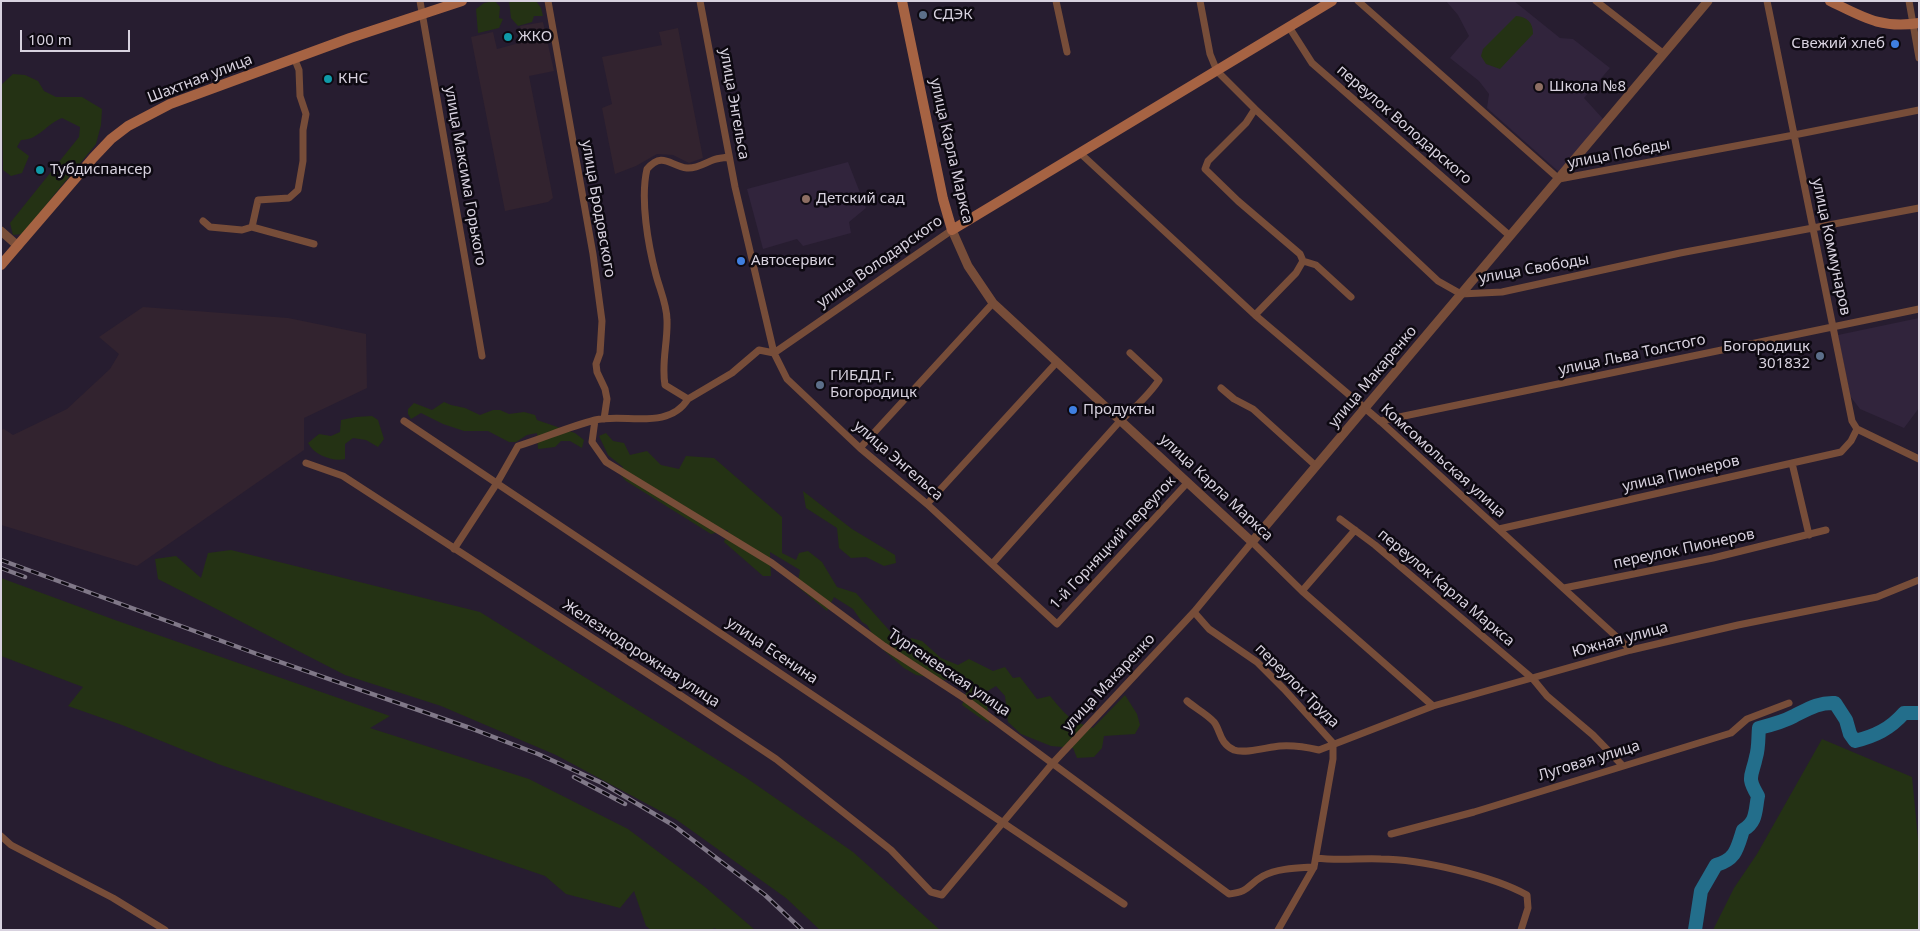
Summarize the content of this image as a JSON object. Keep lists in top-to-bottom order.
{
  "streets": {
    "main road": ["Шахтная улица", "улица Карла Маркса", "улица Володарского"],
    "street": [
      "улица Энгельса",
      "переулок Володарского",
      "улица Победы",
      "улица Максима Горького",
      "улица Бродовского",
      "улица Коммунаров",
      "улица Свободы",
      "улица Льва Толстого",
      "улица Макаренко",
      "Комсомольская улица",
      "улица Пионеров",
      "1-й Горняцкий переулок",
      "переулок Пионеров",
      "переулок Карла Маркса",
      "Южная улица",
      "улица Есенина",
      "Железнодорожная улица",
      "Тургеневская улица",
      "переулок Труда",
      "Луговая улица"
    ]
  },
  "crossings": [
    ["Шахтная улица", "улица Максима Горького"],
    ["улица Энгельса", "улица Володарского"],
    ["улица Энгельса", "1-й Горняцкий переулок"],
    ["переулок Володарского", "улица Володарского"],
    ["переулок Володарского", "улица Макаренко"],
    ["улица Карла Маркса", "улица Володарского"],
    ["улица Карла Маркса", "улица Макаренко"],
    ["улица Карла Маркса", "1-й Горняцкий переулок"],
    ["улица Карла Маркса", "Южная улица"],
    ["улица Победы", "улица Коммунаров"],
    ["улица Победы", "улица Макаренко"],
    ["улица Бродовского", "улица Володарского"],
    ["улица Коммунаров", "улица Свободы"],
    ["улица Коммунаров", "улица Льва Толстого"],
    ["улица Коммунаров", "улица Пионеров"],
    ["улица Володарского", "улица Свободы"],
    ["улица Володарского", "Комсомольская улица"],
    ["улица Володарского", "улица Есенина"],
    ["улица Володарского", "Железнодорожная улица"],
    ["улица Володарского", "Тургеневская улица"],
    ["улица Свободы", "улица Макаренко"],
    ["улица Льва Толстого", "Комсомольская улица"],
    ["улица Макаренко", "Комсомольская улица"],
    ["улица Макаренко", "улица Есенина"],
    ["улица Макаренко", "Железнодорожная улица"],
    ["улица Макаренко", "Тургеневская улица"],
    ["улица Макаренко", "переулок Труда"],
    ["Комсомольская улица", "улица Пионеров"],
    ["Комсомольская улица", "переулок Пионеров"],
    ["Комсомольская улица", "Южная улица"],
    ["переулок Карла Маркса", "Южная улица"],
    ["переулок Карла Маркса", "Луговая улица"],
    ["Южная улица", "переулок Труда"]
  ],
  "places": [
    "СДЭК",
    "ЖКО",
    "Свежий хлеб",
    "КНС",
    "Школа №8",
    "Тубдиспансер",
    "Детский сад",
    "Автосервис",
    "Богородицк 301832",
    "ГИБДД г. Богородицк",
    "Продукты"
  ],
  "scale_bar": "100 m"
}
